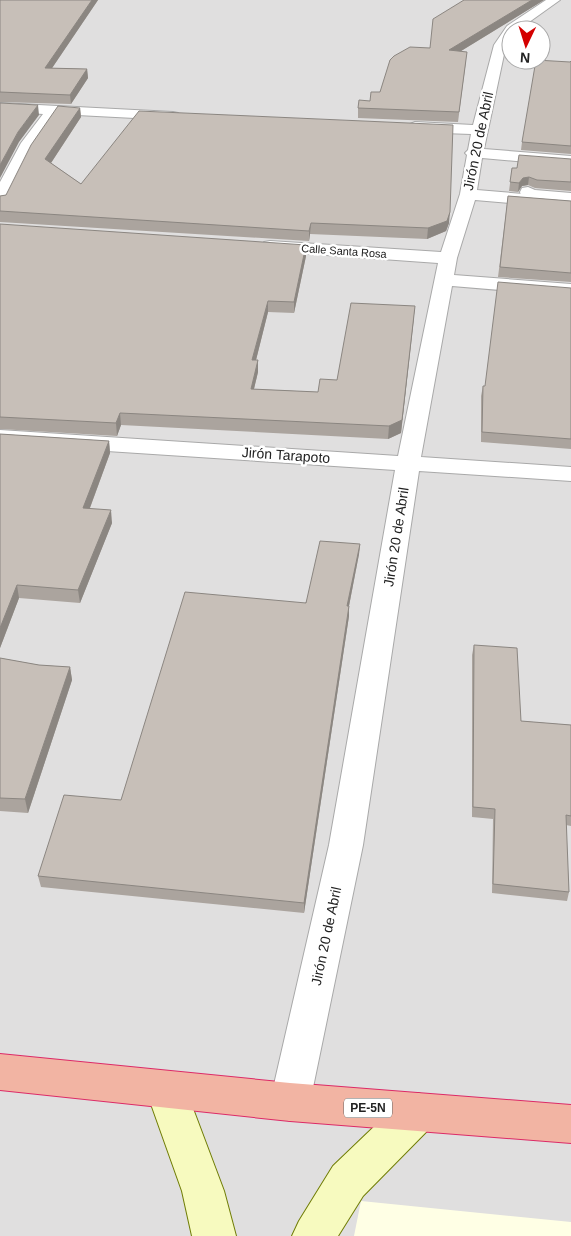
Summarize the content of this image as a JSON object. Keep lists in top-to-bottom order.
{
  "streets": {
    "highway": ["PE-5N"],
    "street": ["Jirón 20 de Abril", "Calle Santa Rosa", "Jirón Tarapoto"]
  },
  "crossings": [
    ["Jirón 20 de Abril", "Calle Santa Rosa"],
    ["Jirón 20 de Abril", "Jirón Tarapoto"],
    ["Jirón 20 de Abril", "PE-5N"]
  ],
  "north": "bottom"
}
